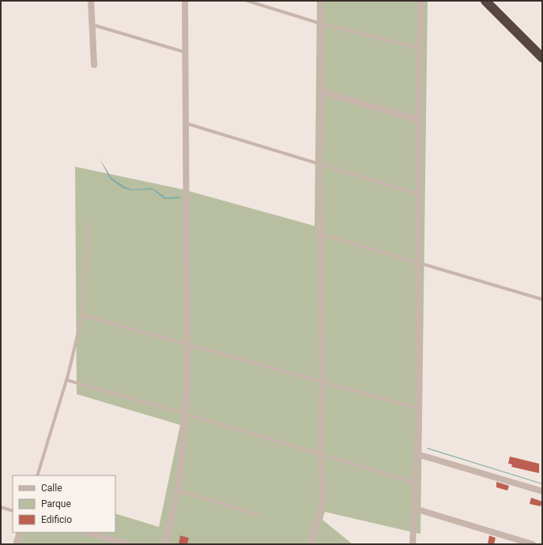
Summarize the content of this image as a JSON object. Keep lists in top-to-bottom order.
{
  "legend": ["Calle", "Parque", "Edificio"]
}
